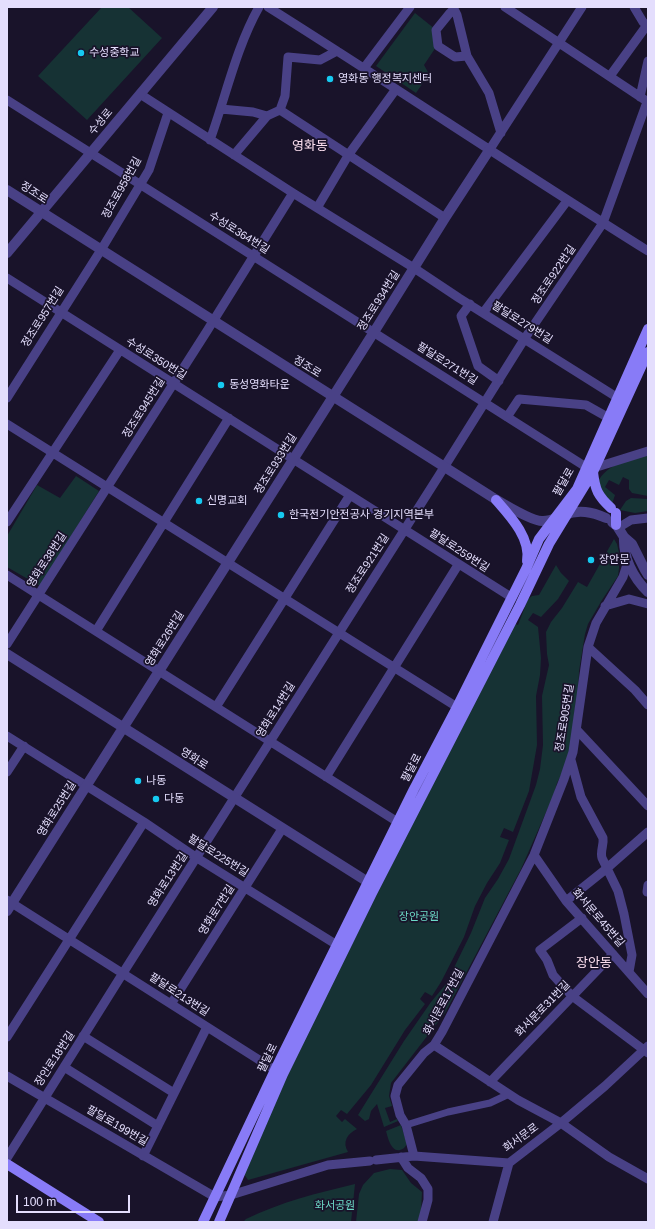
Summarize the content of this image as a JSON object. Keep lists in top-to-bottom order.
{
  "streets": {
    "main road": ["팔달로"],
    "street": [
      "수성로",
      "정조로958번길",
      "정조로",
      "수성로364번길",
      "정조로922번길",
      "정조로934번길",
      "정조로957번길",
      "팔달로279번길",
      "수성로350번길",
      "팔달로271번길",
      "정조로945번길",
      "정조로933번길",
      "팔달로259번길",
      "영화로38번길",
      "정조로921번길",
      "영화로26번길",
      "영화로14번길",
      "정조로905번길",
      "영화로",
      "영화로25번길",
      "팔달로225번길",
      "영화로13번길",
      "영화로7번길",
      "화서문로45번길",
      "팔달로213번길",
      "화서문로17번길",
      "화서문로31번길",
      "장안로18번길",
      "팔달로199번길",
      "화서문로"
    ]
  },
  "crossings": [
    ["수성로", "정조로"],
    ["수성로", "수성로364번길"],
    ["수성로", "팔달로279번길"],
    ["정조로958번길", "정조로"],
    ["정조로958번길", "수성로364번길"],
    ["정조로958번길", "정조로957번길"],
    ["정조로958번길", "팔달로279번길"],
    ["정조로", "정조로922번길"],
    ["정조로", "정조로934번길"],
    ["정조로", "정조로957번길"],
    ["정조로", "정조로945번길"],
    ["정조로", "정조로933번길"],
    ["정조로", "팔달로"],
    ["정조로", "정조로921번길"],
    ["수성로364번길", "정조로934번길"],
    ["수성로364번길", "팔달로271번길"],
    ["수성로364번길", "정조로945번길"],
    ["정조로922번길", "팔달로279번길"],
    ["정조로922번길", "팔달로271번길"],
    ["정조로922번길", "정조로921번길"],
    ["정조로934번길", "팔달로279번길"],
    ["정조로934번길", "팔달로271번길"],
    ["정조로934번길", "정조로933번길"],
    ["정조로957번길", "수성로350번길"],
    ["팔달로279번길", "정조로945번길"],
    ["팔달로279번길", "팔달로"],
    ["수성로350번길", "정조로945번길"],
    ["수성로350번길", "정조로933번길"],
    ["수성로350번길", "팔달로259번길"],
    ["팔달로271번길", "팔달로"],
    ["정조로945번길", "영화로38번길"],
    ["정조로933번길", "팔달로259번길"],
    ["정조로933번길", "영화로26번길"],
    ["팔달로", "팔달로259번길"],
    ["팔달로", "영화로"],
    ["팔달로", "팔달로225번길"],
    ["팔달로", "팔달로213번길"],
    ["팔달로", "팔달로199번길"],
    ["팔달로", "화서문로"],
    ["팔달로259번길", "정조로921번길"],
    ["정조로921번길", "영화로14번길"],
    ["영화로26번길", "영화로"],
    ["영화로26번길", "영화로25번길"],
    ["영화로14번길", "영화로"],
    ["영화로14번길", "영화로13번길"],
    ["정조로905번길", "화서문로45번길"],
    ["정조로905번길", "화서문로17번길"],
    ["영화로", "영화로25번길"],
    ["영화로", "영화로13번길"],
    ["영화로", "영화로7번길"],
    ["영화로25번길", "팔달로225번길"],
    ["영화로25번길", "팔달로213번길"],
    ["팔달로225번길", "영화로13번길"],
    ["팔달로225번길", "영화로7번길"],
    ["영화로13번길", "팔달로213번길"],
    ["영화로13번길", "장안로18번길"],
    ["영화로7번길", "팔달로213번길"],
    ["화서문로45번길", "화서문로17번길"],
    ["화서문로45번길", "화서문로31번길"],
    ["팔달로213번길", "장안로18번길"],
    ["화서문로17번길", "화서문로"],
    ["장안로18번길", "팔달로199번길"],
    ["팔달로199번길", "화서문로"]
  ],
  "districts": ["영화동", "장안동"],
  "parks": ["장안공원", "화서공원"],
  "places": [
    "수성중학교",
    "영화동 행정복지센터",
    "동성영화타운",
    "신명교회",
    "한국전기안전공사 경기지역본부",
    "장안문",
    "나동",
    "다동"
  ],
  "scale_bar": "100 m"
}
